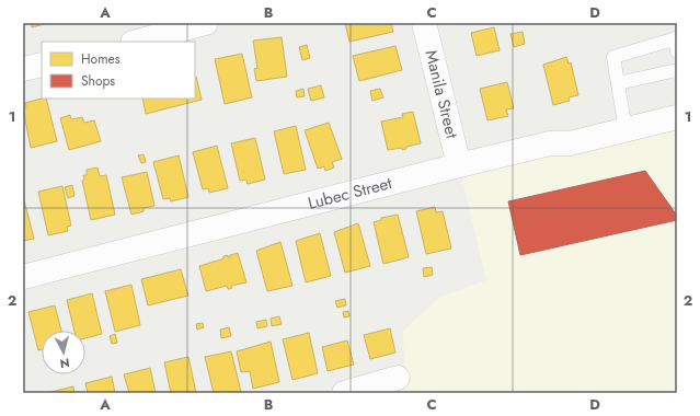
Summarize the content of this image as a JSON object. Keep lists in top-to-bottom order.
{
  "streets": {
    "street": ["Manila Street", "Lubec Street"]
  },
  "crossings": [
    ["Manila Street", "Lubec Street"]
  ],
  "legend": ["Homes", "Shops"],
  "north": "bottom",
  "grid": {
    "columns": [
      "A",
      "B",
      "C",
      "D"
    ],
    "rows": ["1", "2"]
  }
}
